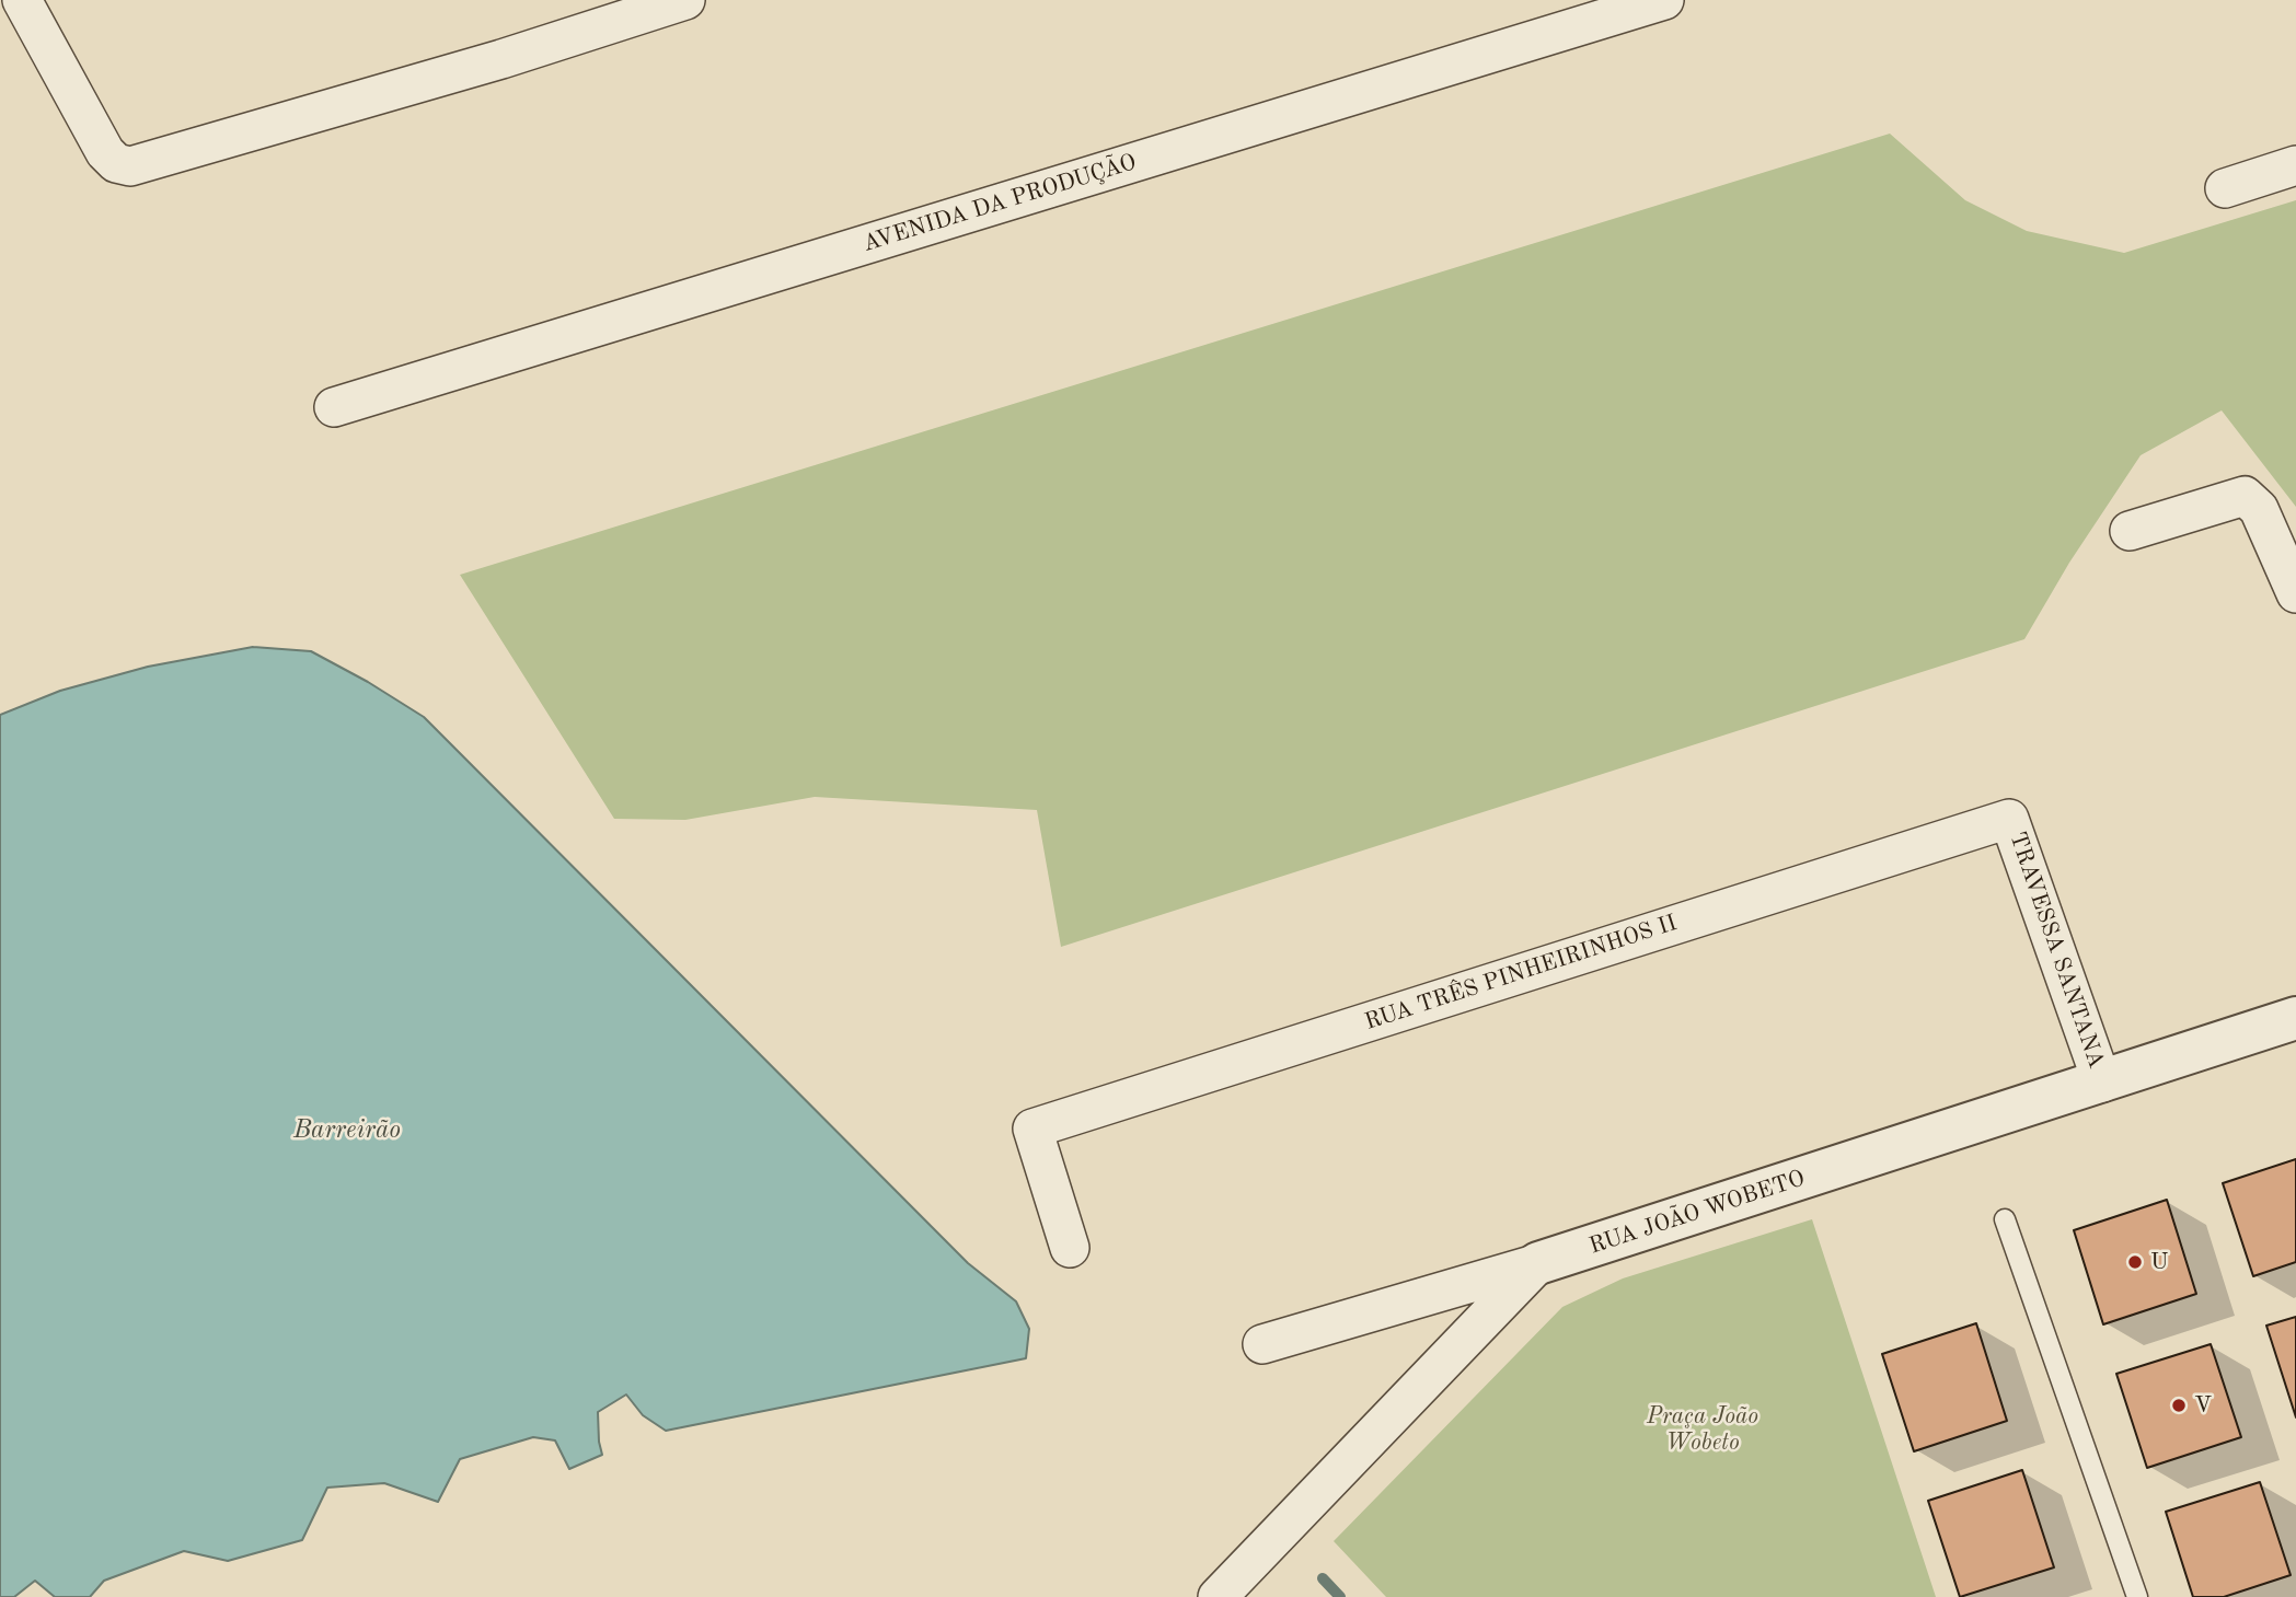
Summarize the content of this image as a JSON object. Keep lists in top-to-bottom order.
{
  "streets": {
    "street": [
      "AVENIDA DA PRODUÇÃO",
      "TRAVESSA SANTANA",
      "RUA TRÊS PINHEIRINHOS II",
      "RUA JOÃO WOBETO"
    ]
  },
  "crossings": [
    ["TRAVESSA SANTANA", "RUA TRÊS PINHEIRINHOS II"],
    ["TRAVESSA SANTANA", "RUA JOÃO WOBETO"]
  ],
  "water": ["Barreirão"],
  "parks": ["Praça João Wobeto"],
  "places": ["U", "V"]
}
